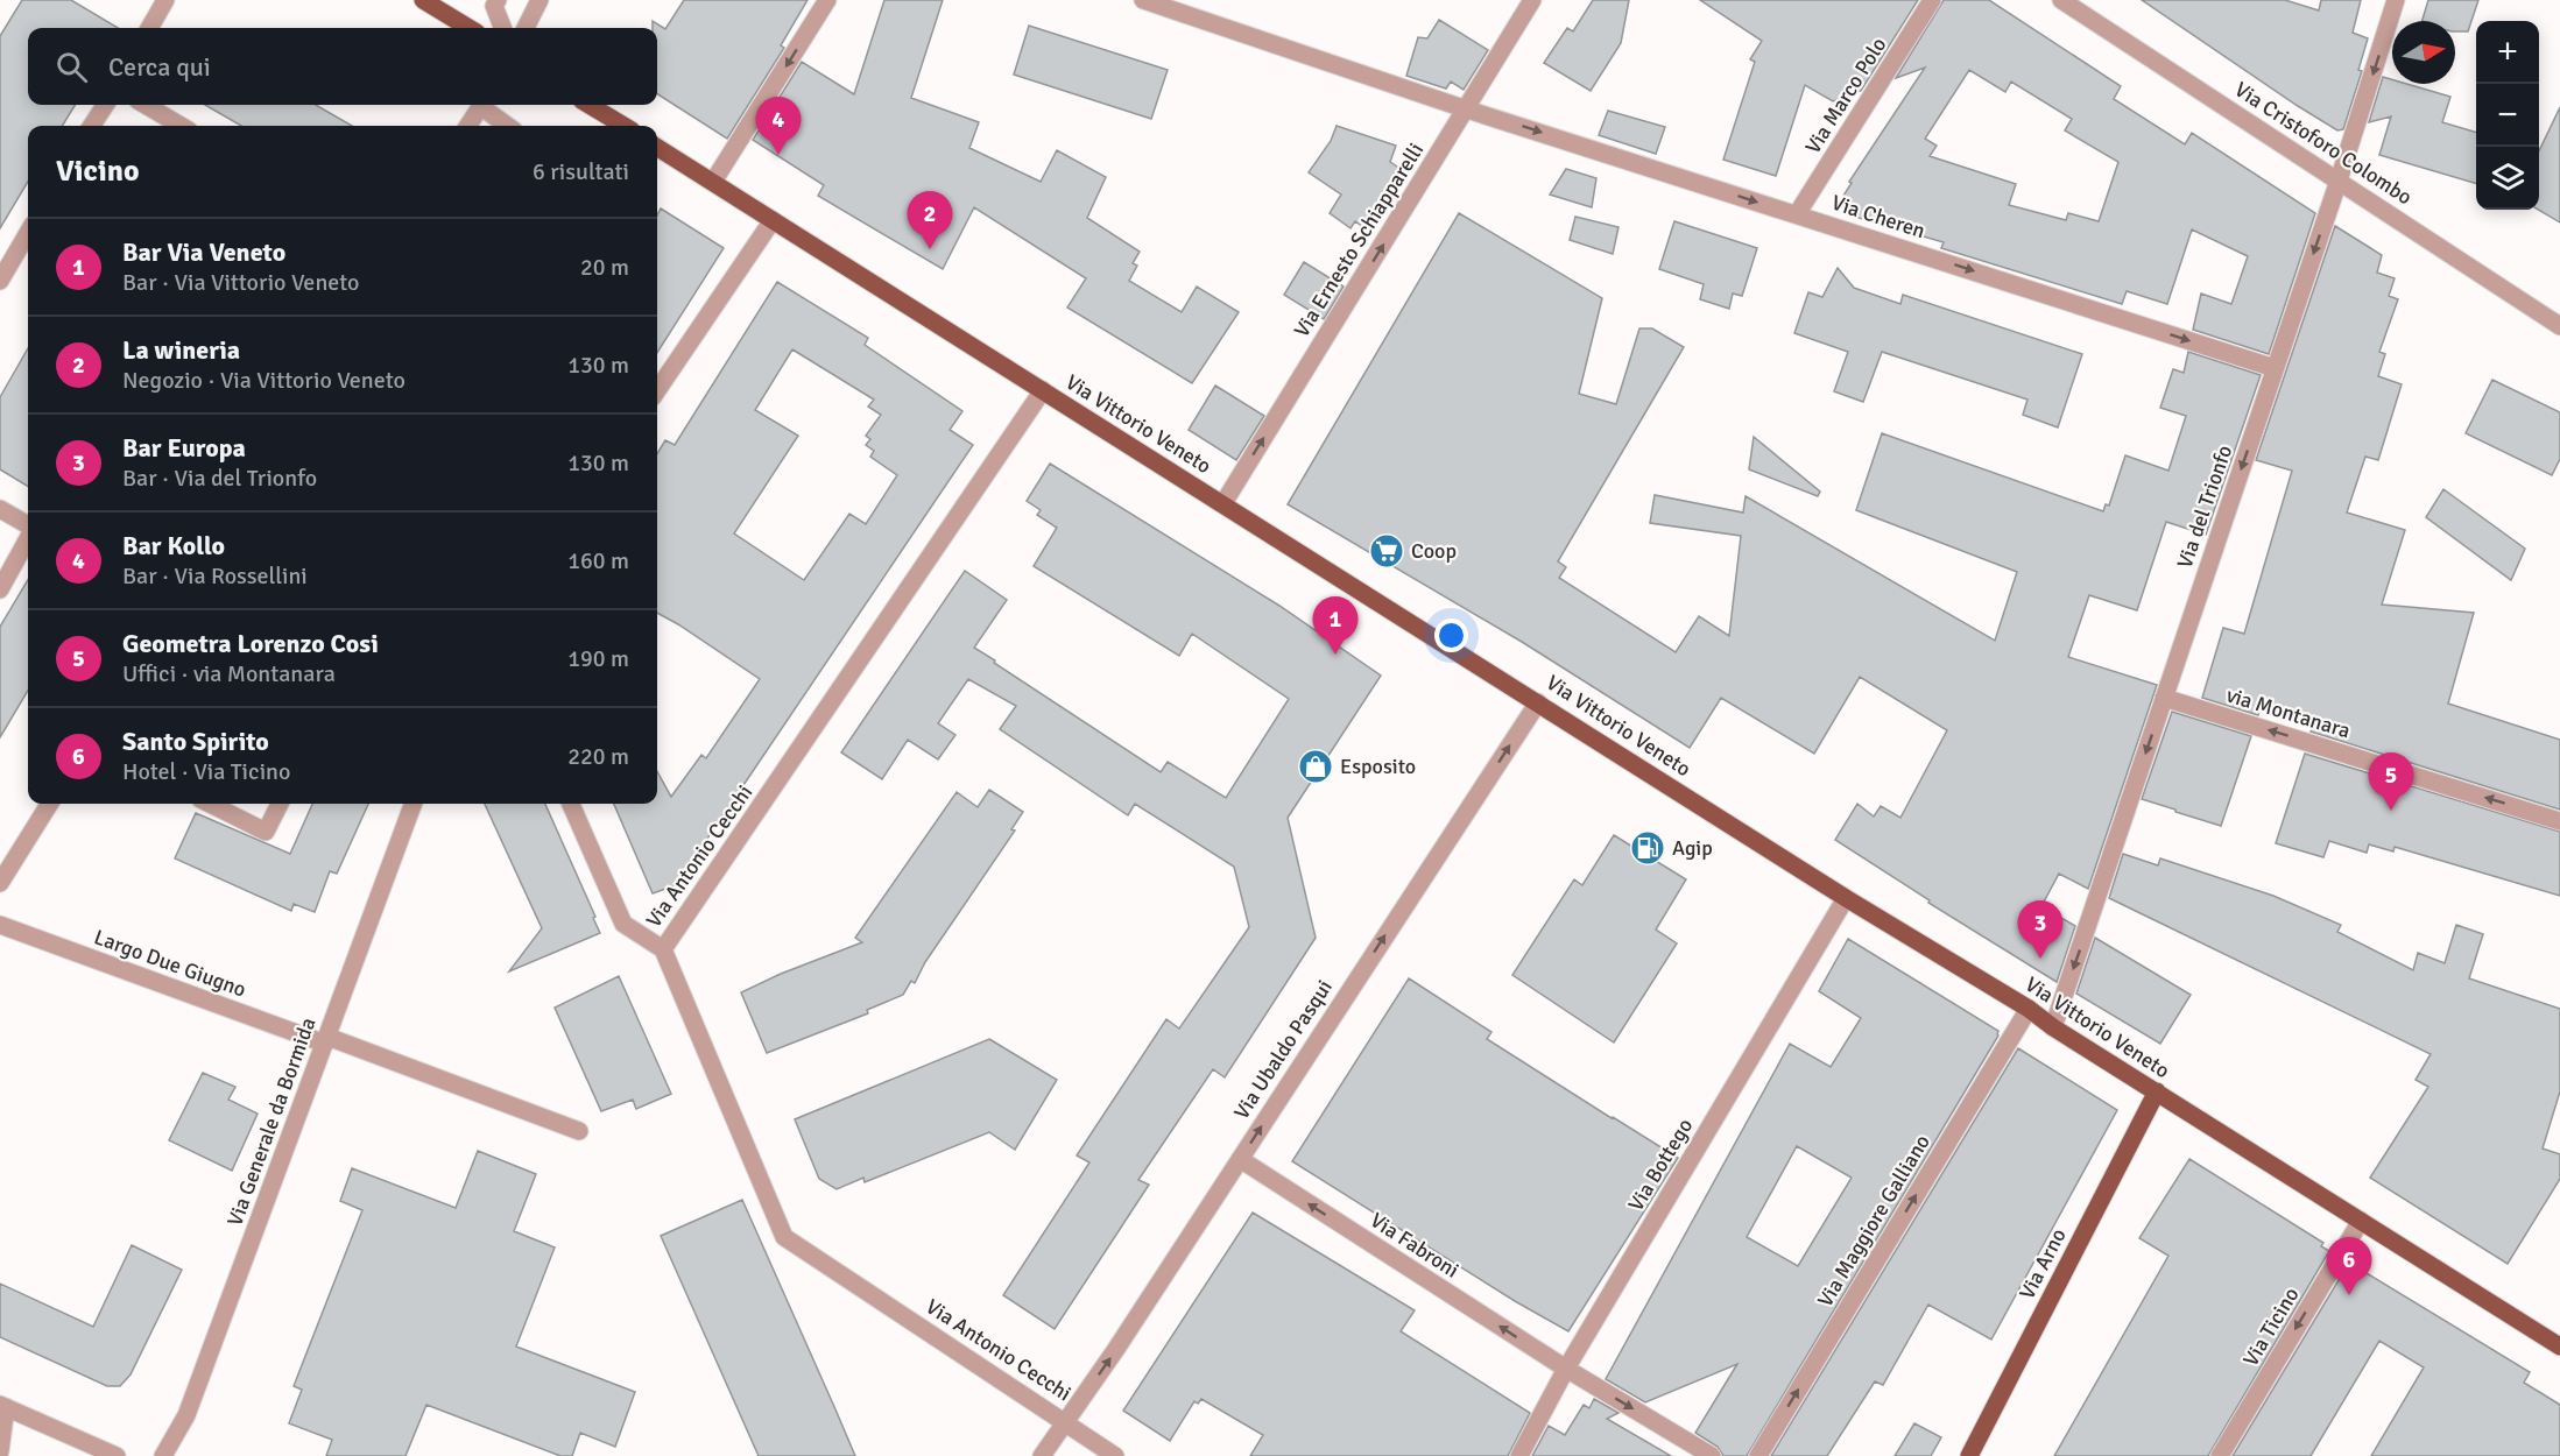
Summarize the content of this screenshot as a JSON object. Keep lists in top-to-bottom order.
{
  "streets": {
    "main road": ["Via Vittorio Veneto", "Via Arno"],
    "street": [
      "Via Marco Polo",
      "Via Cristoforo Colombo",
      "Via Cheren",
      "Via Ernesto Schiapparelli",
      "Via del Trionfo",
      "via Montanara",
      "Via Antonio Cecchi",
      "Largo Due Giugno",
      "Via Ubaldo Pasqui",
      "Via Generale da Bormida",
      "Via Bottego",
      "Via Maggiore Galliano",
      "Via Fabroni",
      "Via Ticino"
    ]
  },
  "crossings": [
    ["Via Marco Polo", "Via Cheren"],
    ["Via Cristoforo Colombo", "Via del Trionfo"],
    ["Via Cheren", "Via Ernesto Schiapparelli"],
    ["Via Cheren", "Via del Trionfo"],
    ["Via Ernesto Schiapparelli", "Via Vittorio Veneto"],
    ["Via Vittorio Veneto", "Via del Trionfo"],
    ["Via Vittorio Veneto", "Via Antonio Cecchi"],
    ["Via Vittorio Veneto", "Via Ubaldo Pasqui"],
    ["Via Vittorio Veneto", "Via Bottego"],
    ["Via Vittorio Veneto", "Via Maggiore Galliano"],
    ["Via Vittorio Veneto", "Via Arno"],
    ["Via Vittorio Veneto", "Via Ticino"],
    ["Via del Trionfo", "via Montanara"],
    ["Via Antonio Cecchi", "Via Ubaldo Pasqui"],
    ["Largo Due Giugno", "Via Generale da Bormida"],
    ["Via Ubaldo Pasqui", "Via Fabroni"],
    ["Via Bottego", "Via Fabroni"]
  ],
  "one_way": [
    "Via Cheren",
    "Via Ernesto Schiapparelli",
    "Via del Trionfo",
    "via Montanara",
    "Via Ubaldo Pasqui",
    "Via Maggiore Galliano",
    "Via Fabroni",
    "Via Ticino"
  ],
  "places": {
    "supermarket": ["Coop"],
    "shop": ["Esposito"],
    "fuel station": ["Agip"]
  },
  "north": "right",
  "page": {
    "map_buttons": ["+", "−"],
    "search": "Cerca qui",
    "pins": [
      "4",
      "2",
      "1",
      "5",
      "3",
      "6"
    ],
    "heading": ["Vicino", "6 risultati"],
    "list": [
      {
        "mark": "1",
        "name": "Bar Via Veneto",
        "note": "Bar · Via Vittorio Veneto",
        "value": "20 m"
      },
      {
        "mark": "2",
        "name": "La wineria",
        "note": "Negozio · Via Vittorio Veneto",
        "value": "130 m"
      },
      {
        "mark": "3",
        "name": "Bar Europa",
        "note": "Bar · Via del Trionfo",
        "value": "130 m"
      },
      {
        "mark": "4",
        "name": "Bar Kollo",
        "note": "Bar · Via Rossellini",
        "value": "160 m"
      },
      {
        "mark": "5",
        "name": "Geometra Lorenzo Cosi",
        "note": "Uffici · via Montanara",
        "value": "190 m"
      },
      {
        "mark": "6",
        "name": "Santo Spirito",
        "note": "Hotel · Via Ticino",
        "value": "220 m"
      }
    ]
  }
}
